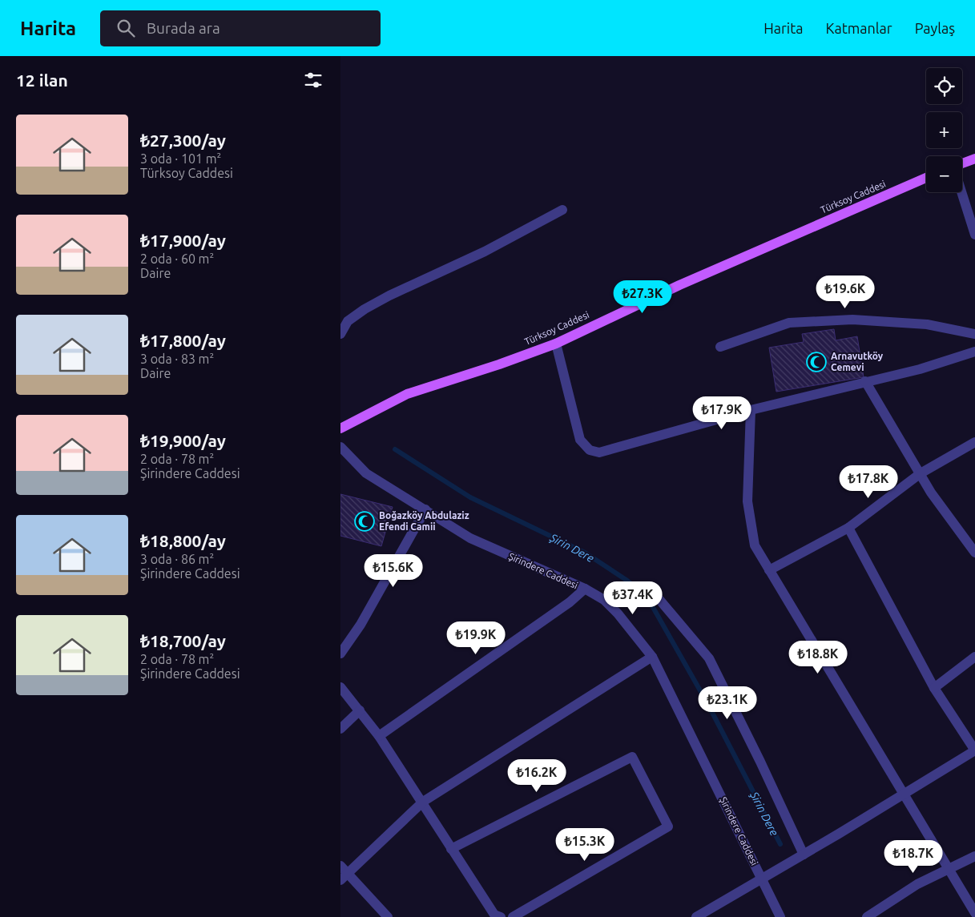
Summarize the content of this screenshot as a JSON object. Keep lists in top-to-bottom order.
{
  "streets": {
    "main road": ["Türksoy Caddesi"],
    "street": ["Şirindere Caddesi"]
  },
  "water": ["Şirin Dere"],
  "places": {
    "mosque": ["Arnavutköy Cemevi", "Boğazköy Abdulaziz Efendi Camii"]
  },
  "page": {
    "header": "Harita",
    "search": "Burada ara",
    "nav": ["Harita", "Katmanlar", "Paylaş"],
    "heading": "12 ilan",
    "map_buttons": ["+", "−"],
    "list": [
      {
        "name": "₺27,300/ay",
        "note": "3 oda · 101 m² · Türksoy Caddesi"
      },
      {
        "name": "₺17,900/ay",
        "note": "2 oda · 60 m² · Daire"
      },
      {
        "name": "₺17,800/ay",
        "note": "3 oda · 83 m² · Daire"
      },
      {
        "name": "₺19,900/ay",
        "note": "2 oda · 78 m² · Şirindere Caddesi"
      },
      {
        "name": "₺18,800/ay",
        "note": "3 oda · 86 m² · Şirindere Caddesi"
      },
      {
        "name": "₺18,700/ay",
        "note": "2 oda · 78 m² · Şirindere Caddesi"
      }
    ],
    "price": [
      "₺19.6K",
      "₺27.3K",
      "₺17.9K",
      "₺17.8K",
      "₺15.6K",
      "₺37.4K",
      "₺19.9K",
      "₺18.8K",
      "₺23.1K",
      "₺16.2K",
      "₺15.3K",
      "₺18.7K"
    ]
  }
}
